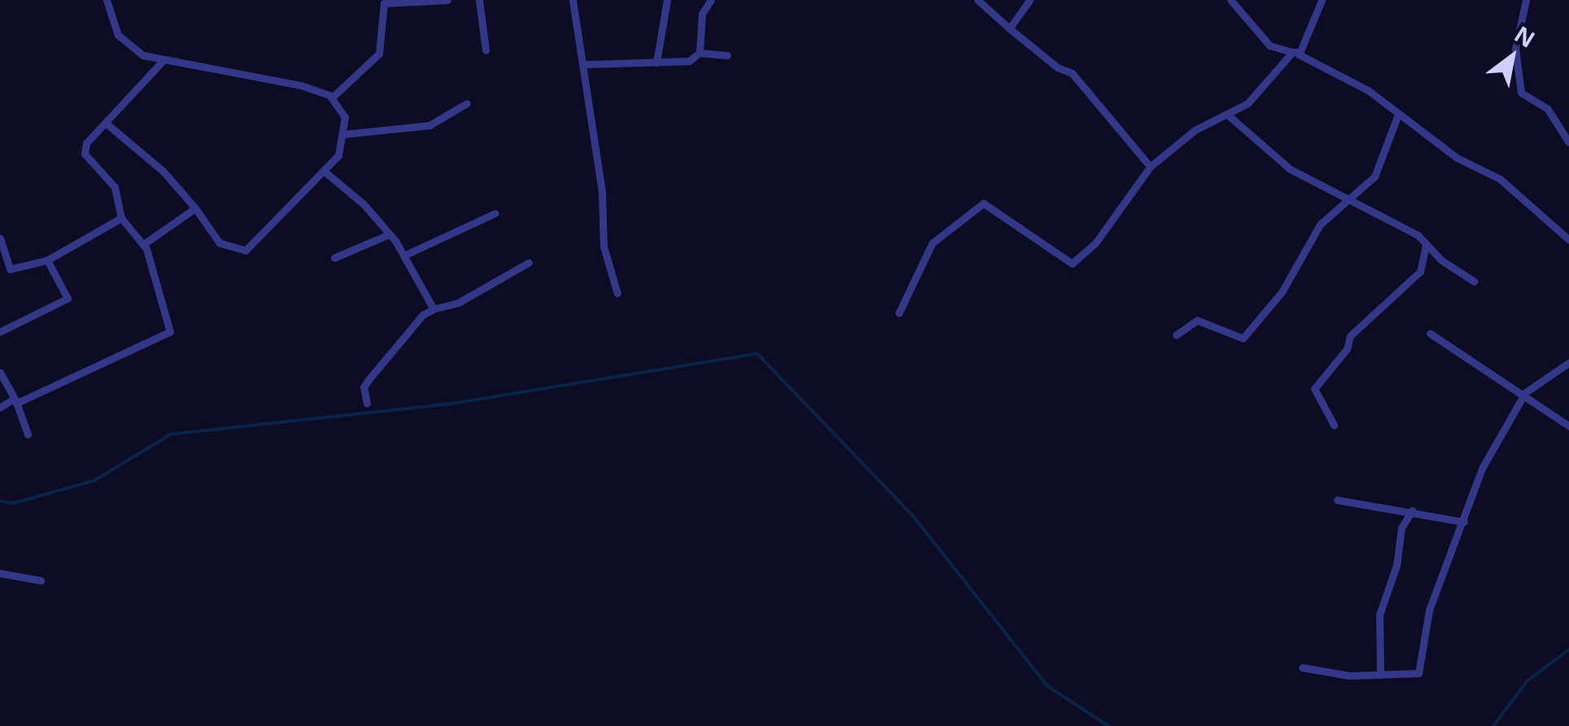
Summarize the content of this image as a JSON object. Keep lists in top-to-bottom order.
{
  "north": "top right"
}
